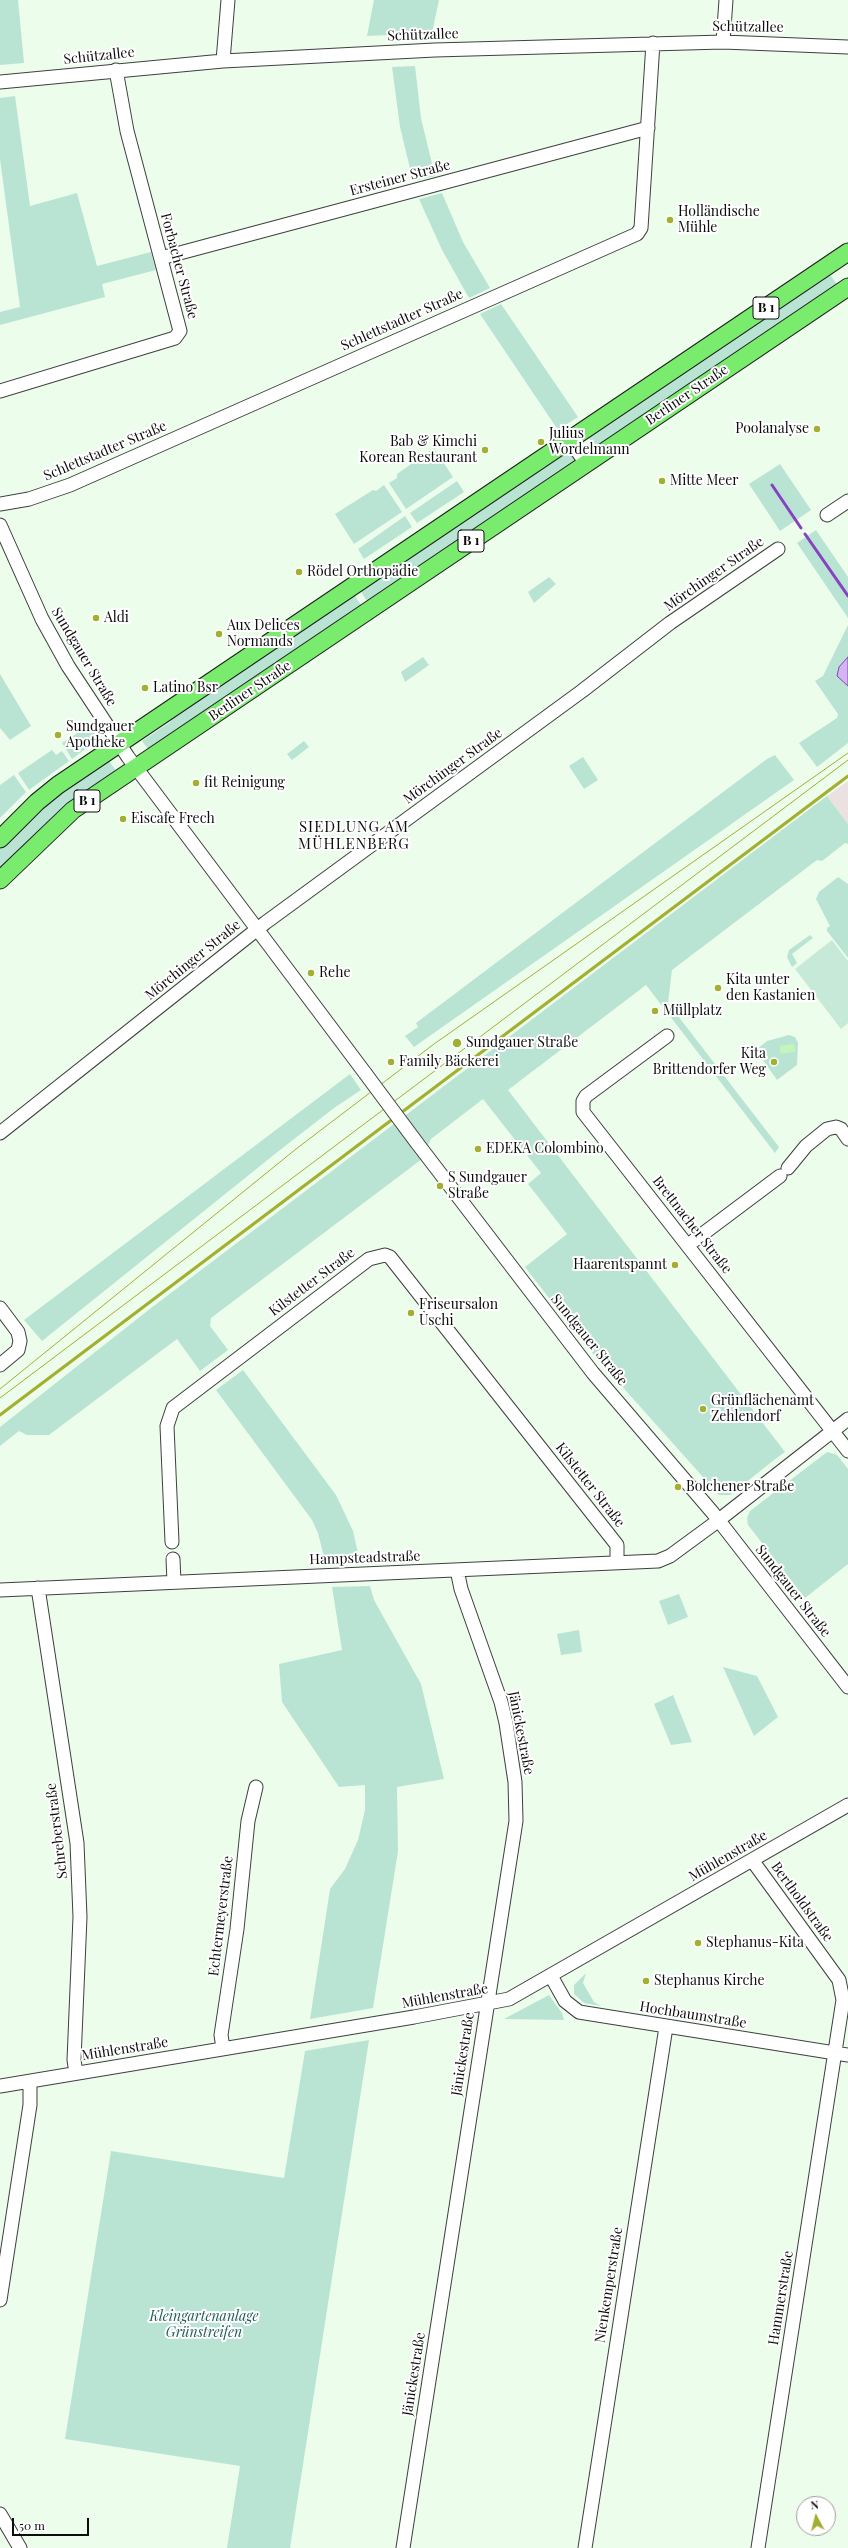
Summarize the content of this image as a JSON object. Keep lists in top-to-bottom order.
{
  "streets": {
    "main road": ["B 1", "Berliner Straße"],
    "street": [
      "Schützallee",
      "Ersteiner Straße",
      "Forbacher Straße",
      "Schlettstadter Straße",
      "Mörchinger Straße",
      "Sundgauer Straße",
      "Brettnacher Straße",
      "Kilstetter Straße",
      "Hampsteadstraße",
      "Jänickestraße",
      "Schreberstraße",
      "Mühlenstraße",
      "Bertholdstraße",
      "Echtermeyerstraße",
      "Hochbaumstraße",
      "Nienkemperstraße",
      "Hammerstraße"
    ]
  },
  "crossings": [
    ["Schützallee", "Forbacher Straße"],
    ["Schützallee", "Schlettstadter Straße"],
    ["Ersteiner Straße", "Forbacher Straße"],
    ["Ersteiner Straße", "Schlettstadter Straße"],
    ["Berliner Straße", "Sundgauer Straße"],
    ["Mörchinger Straße", "Sundgauer Straße"],
    ["Sundgauer Straße", "Hampsteadstraße"],
    ["Kilstetter Straße", "Hampsteadstraße"],
    ["Hampsteadstraße", "Jänickestraße"],
    ["Hampsteadstraße", "Schreberstraße"],
    ["Jänickestraße", "Mühlenstraße"],
    ["Schreberstraße", "Mühlenstraße"],
    ["Mühlenstraße", "Bertholdstraße"],
    ["Mühlenstraße", "Echtermeyerstraße"],
    ["Mühlenstraße", "Hochbaumstraße"],
    ["Bertholdstraße", "Hochbaumstraße"],
    ["Bertholdstraße", "Hammerstraße"],
    ["Hochbaumstraße", "Nienkemperstraße"],
    ["Hochbaumstraße", "Hammerstraße"]
  ],
  "districts": ["SIEDLUNG AM MÜHLENBERG"],
  "parks": ["Kleingartenanlage Grünstreifen"],
  "places": [
    "Holländische Mühle",
    "Poolanalyse",
    "Julius Wordelmann",
    "Bab & Kimchi Korean Restaurant",
    "Mitte Meer",
    "Rödel Orthopädie",
    "Aldi",
    "Aux Delices Normands",
    "Latino Bsr",
    "Sundgauer Apotheke",
    "fit Reinigung",
    "Eiscafe Frech",
    "Rehe",
    "Kita unter den Kastanien",
    "Müllplatz",
    "Sundgauer Straße",
    "Family Bäckerei",
    "Kita Brittendorfer Weg",
    "EDEKA Colombino",
    "S Sundgauer Straße",
    "Haarentspannt",
    "Friseursalon Uschi",
    "Grünflächenamt Zehlendorf",
    "Bolchener Straße",
    "Stephanus-Kita",
    "Stephanus Kirche"
  ],
  "scale_bar": "50 m",
  "north": "top"
}
